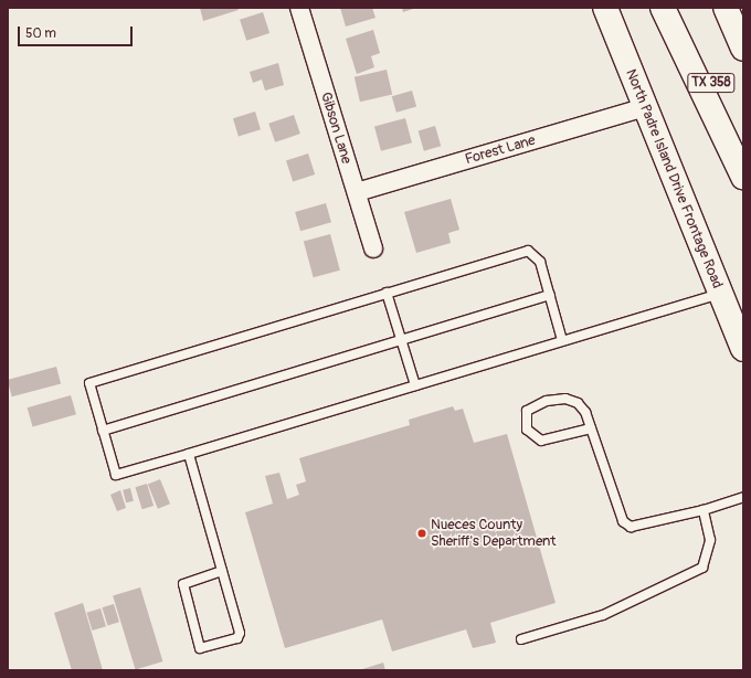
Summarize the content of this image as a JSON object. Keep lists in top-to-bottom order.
{
  "streets": {
    "main road": ["TX 358", "North Padre Island Drive Frontage Road"],
    "street": ["Gibson Lane", "Forest Lane"]
  },
  "crossings": [
    ["Gibson Lane", "Forest Lane"],
    ["Forest Lane", "North Padre Island Drive Frontage Road"]
  ],
  "places": ["Nueces County Sheriff's Department"],
  "scale_bar": "50 m"
}
